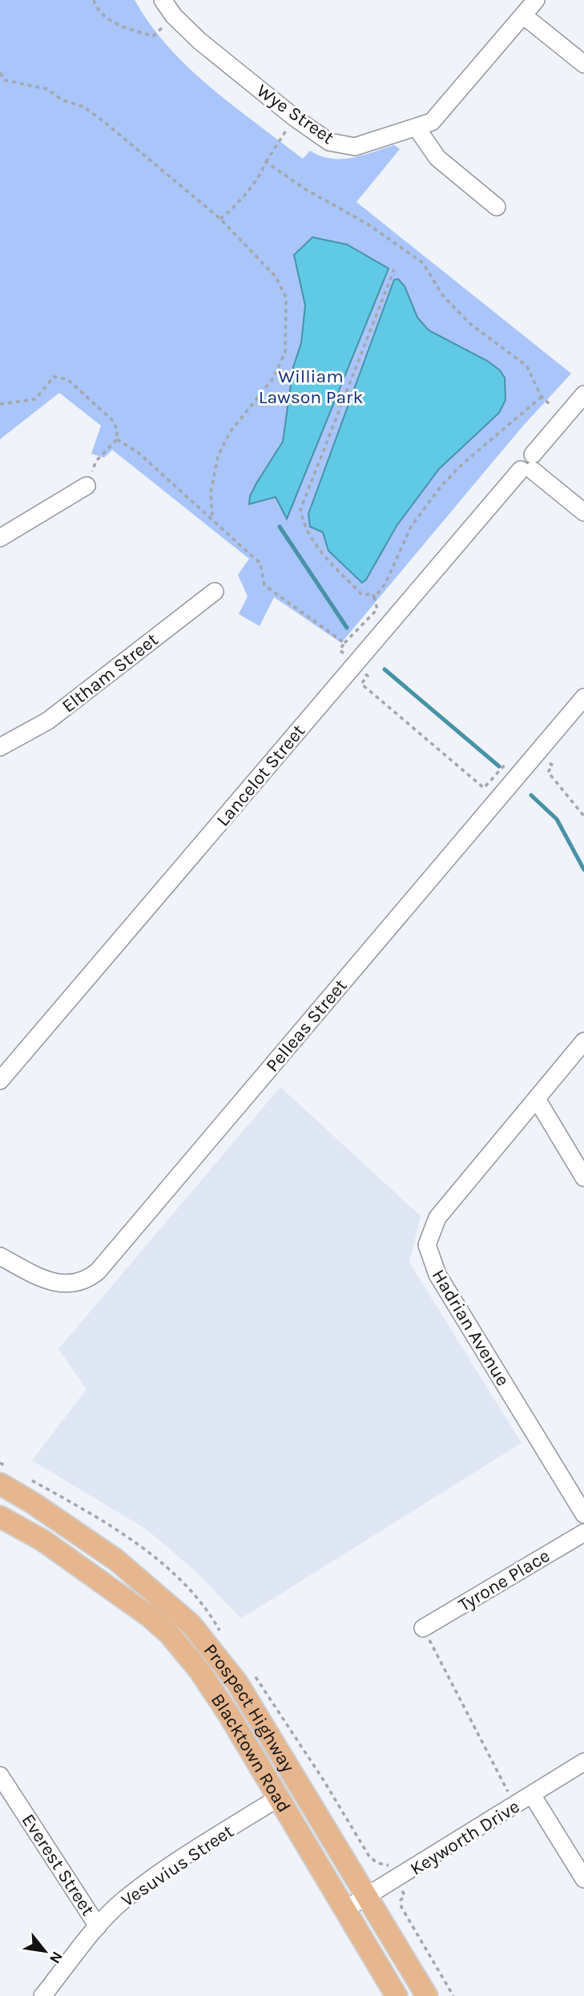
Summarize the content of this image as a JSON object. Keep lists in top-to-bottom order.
{
  "streets": {
    "main road": ["Prospect Highway", "Blacktown Road"],
    "street": [
      "Wye Street",
      "Eltham Street",
      "Lancelot Street",
      "Pelleas Street",
      "Hadrian Avenue",
      "Tyrone Place",
      "Keyworth Drive",
      "Everest Street",
      "Vesuvius Street"
    ]
  },
  "crossings": [
    ["Prospect Highway", "Keyworth Drive"],
    ["Blacktown Road", "Keyworth Drive"],
    ["Blacktown Road", "Vesuvius Street"],
    ["Everest Street", "Vesuvius Street"]
  ],
  "parks": ["William Lawson Park"],
  "north": "bottom right"
}
